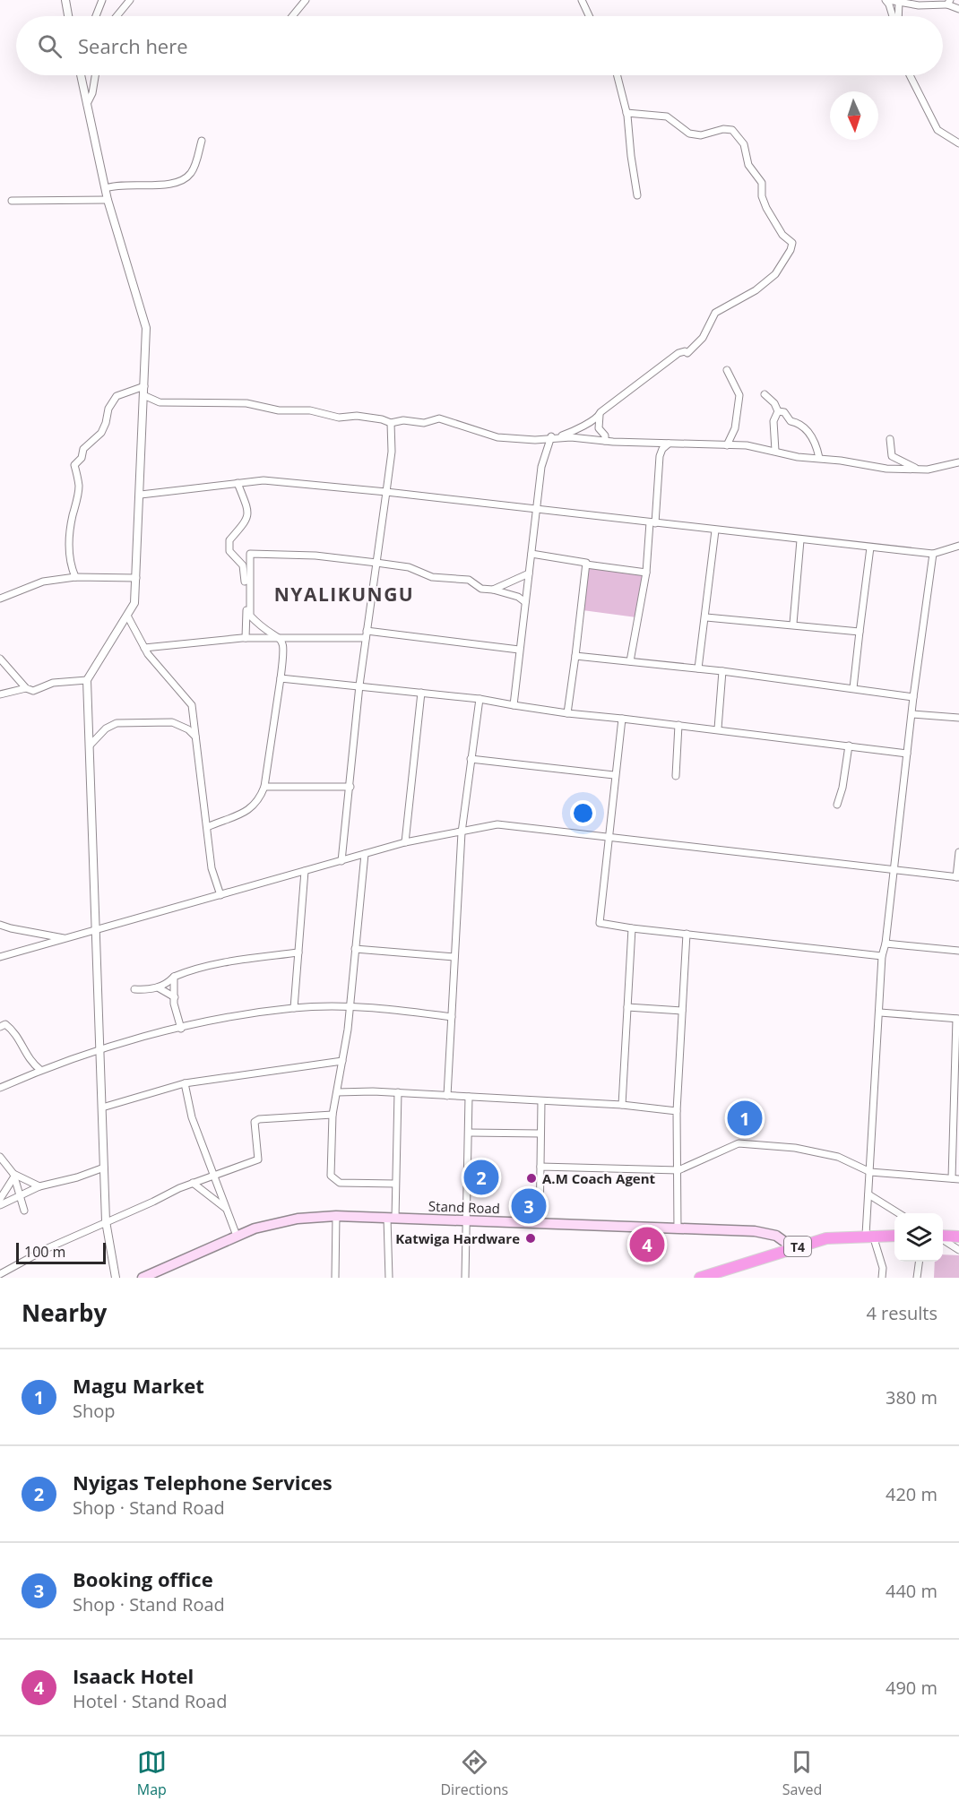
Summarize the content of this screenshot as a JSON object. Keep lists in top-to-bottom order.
{
  "streets": {
    "highway": ["T4"],
    "main road": ["Stand Road"]
  },
  "crossings": [
    ["Stand Road", "T4"]
  ],
  "districts": ["NYALIKUNGU"],
  "places": ["A.M Coach Agent", "Katwiga Hardware"],
  "scale_bar": "100 m",
  "north": "bottom",
  "page": {
    "search": "Search here",
    "pins": [
      "1",
      "2",
      "3",
      "4"
    ],
    "scale": "100 m",
    "heading": ["Nearby", "4 results"],
    "list": [
      {
        "mark": "1",
        "name": "Magu Market",
        "note": "Shop",
        "value": "380 m"
      },
      {
        "mark": "2",
        "name": "Nyigas Telephone Services",
        "note": "Shop · Stand Road",
        "value": "420 m"
      },
      {
        "mark": "3",
        "name": "Booking office",
        "note": "Shop · Stand Road",
        "value": "440 m"
      },
      {
        "mark": "4",
        "name": "Isaack Hotel",
        "note": "Hotel · Stand Road",
        "value": "490 m"
      }
    ],
    "nav": ["Map", "Directions", "Saved"]
  }
}
